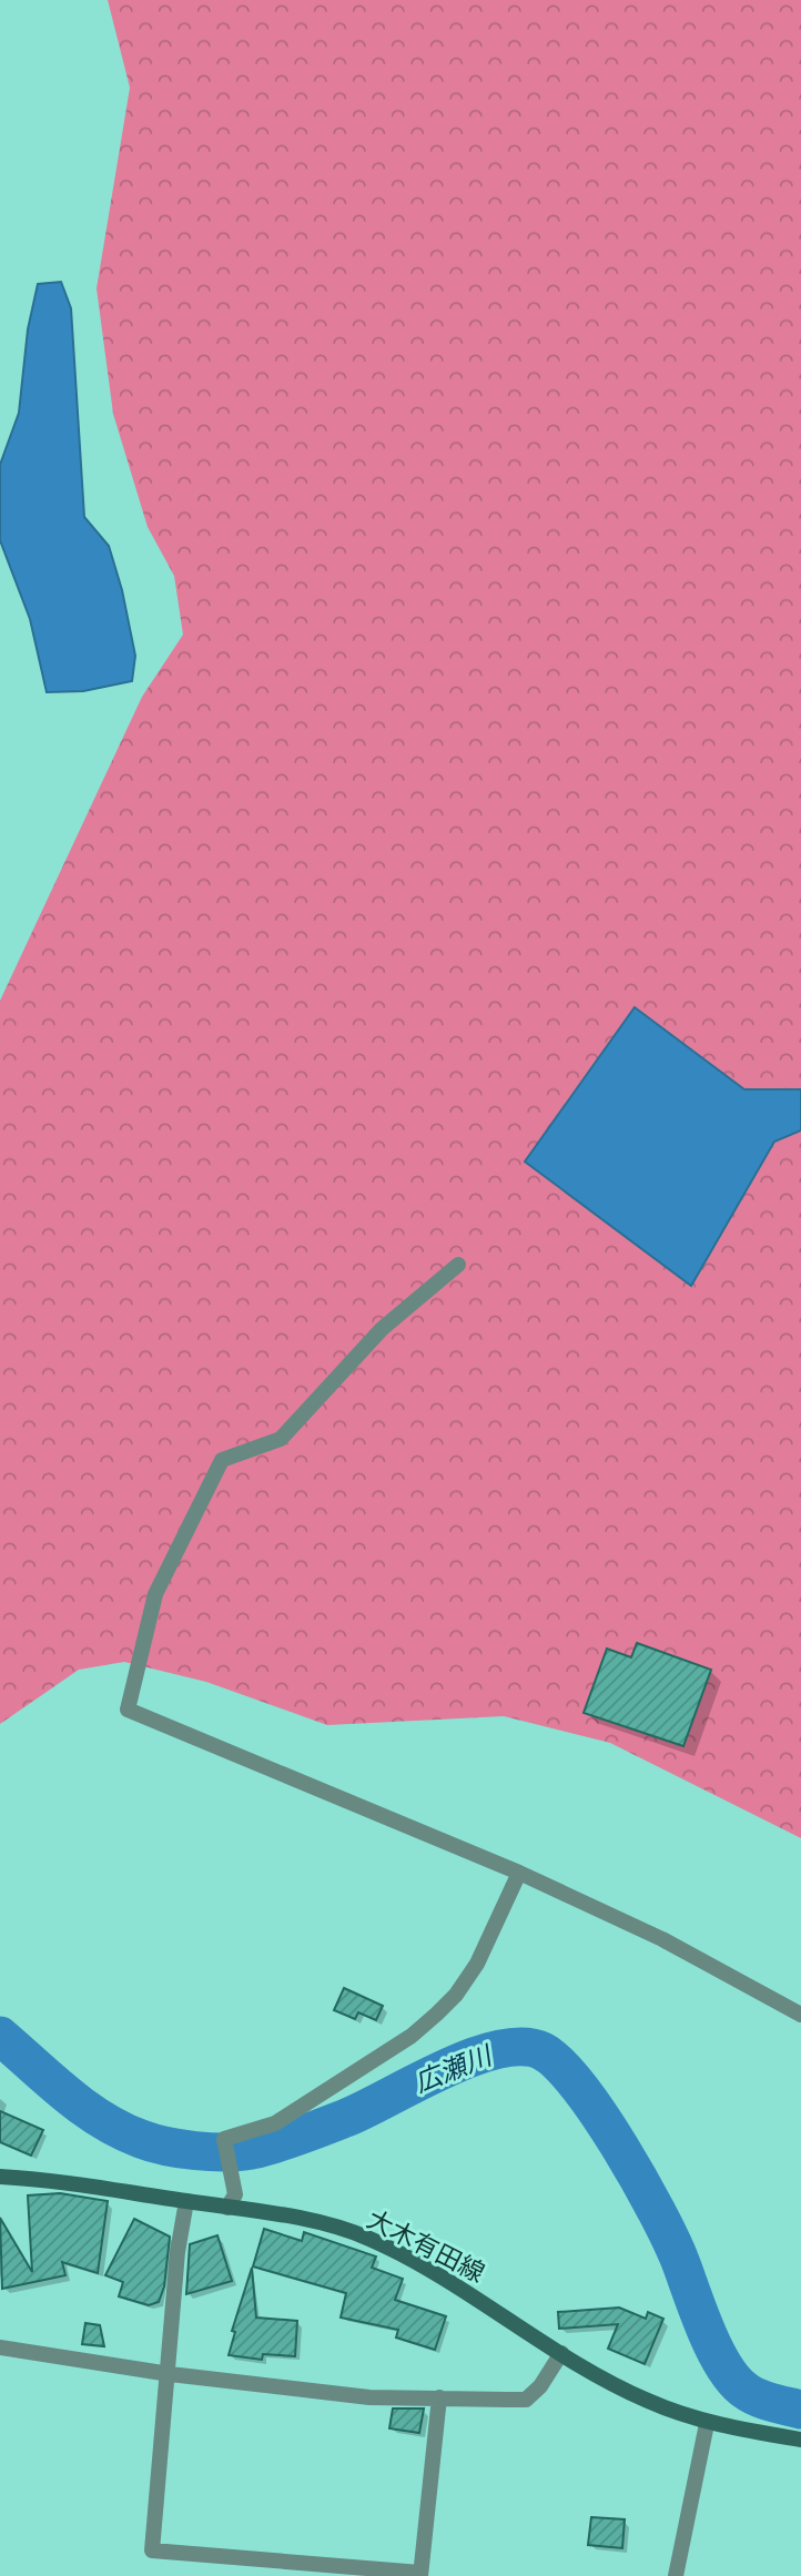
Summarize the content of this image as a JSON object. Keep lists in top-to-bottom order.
{
  "streets": {
    "main road": ["大木有田線"]
  },
  "water": ["広瀬川"]
}
